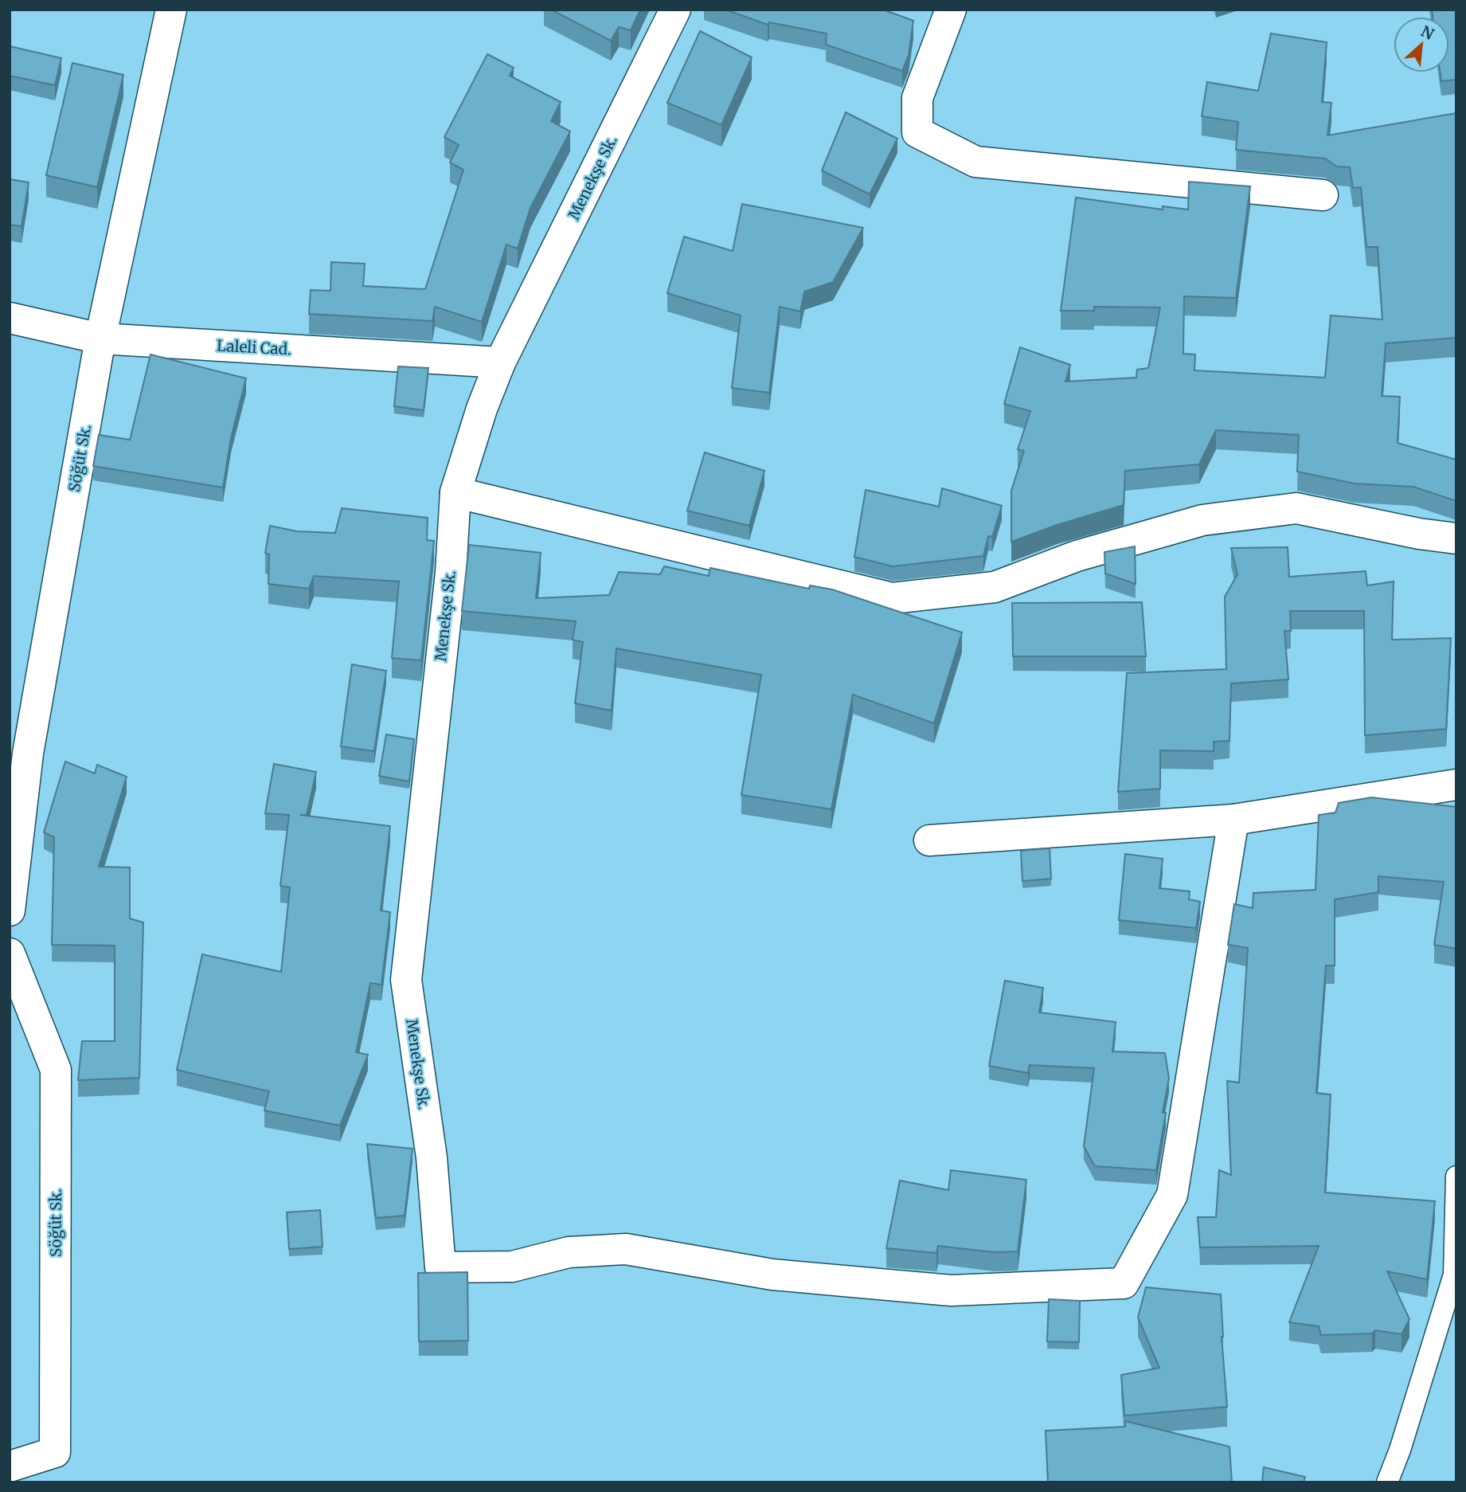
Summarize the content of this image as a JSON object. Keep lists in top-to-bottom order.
{
  "streets": {
    "street": ["Menekşe Sk.", "Laleli Cad.", "Söğüt Sk."]
  },
  "crossings": [
    ["Menekşe Sk.", "Laleli Cad."],
    ["Laleli Cad.", "Söğüt Sk."]
  ],
  "north": "top right"
}
